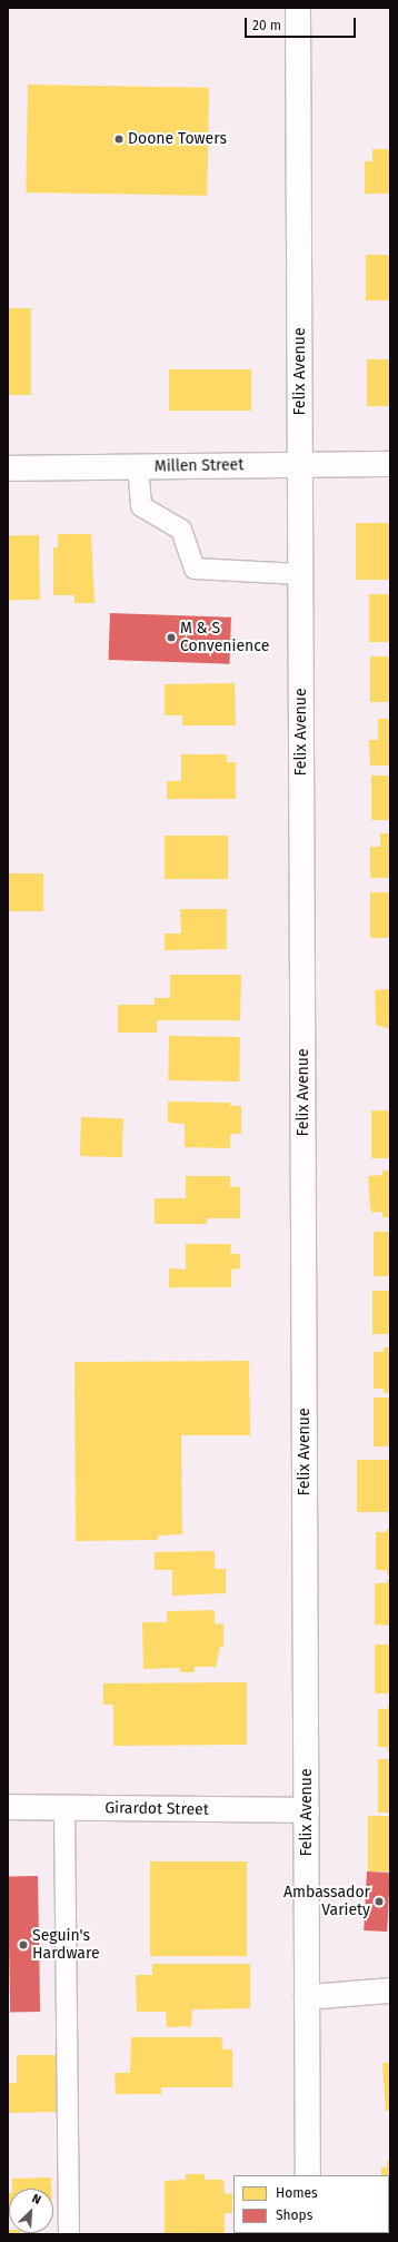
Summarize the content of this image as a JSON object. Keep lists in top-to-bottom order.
{
  "streets": {
    "street": ["Felix Avenue", "Millen Street", "Girardot Street"]
  },
  "crossings": [
    ["Felix Avenue", "Millen Street"],
    ["Felix Avenue", "Girardot Street"]
  ],
  "places": [
    "Doone Towers",
    "M & S Convenience",
    "Ambassador Variety",
    "Seguin's Hardware"
  ],
  "legend": ["Homes", "Shops"],
  "scale_bar": "20 m",
  "north": "top right"
}
